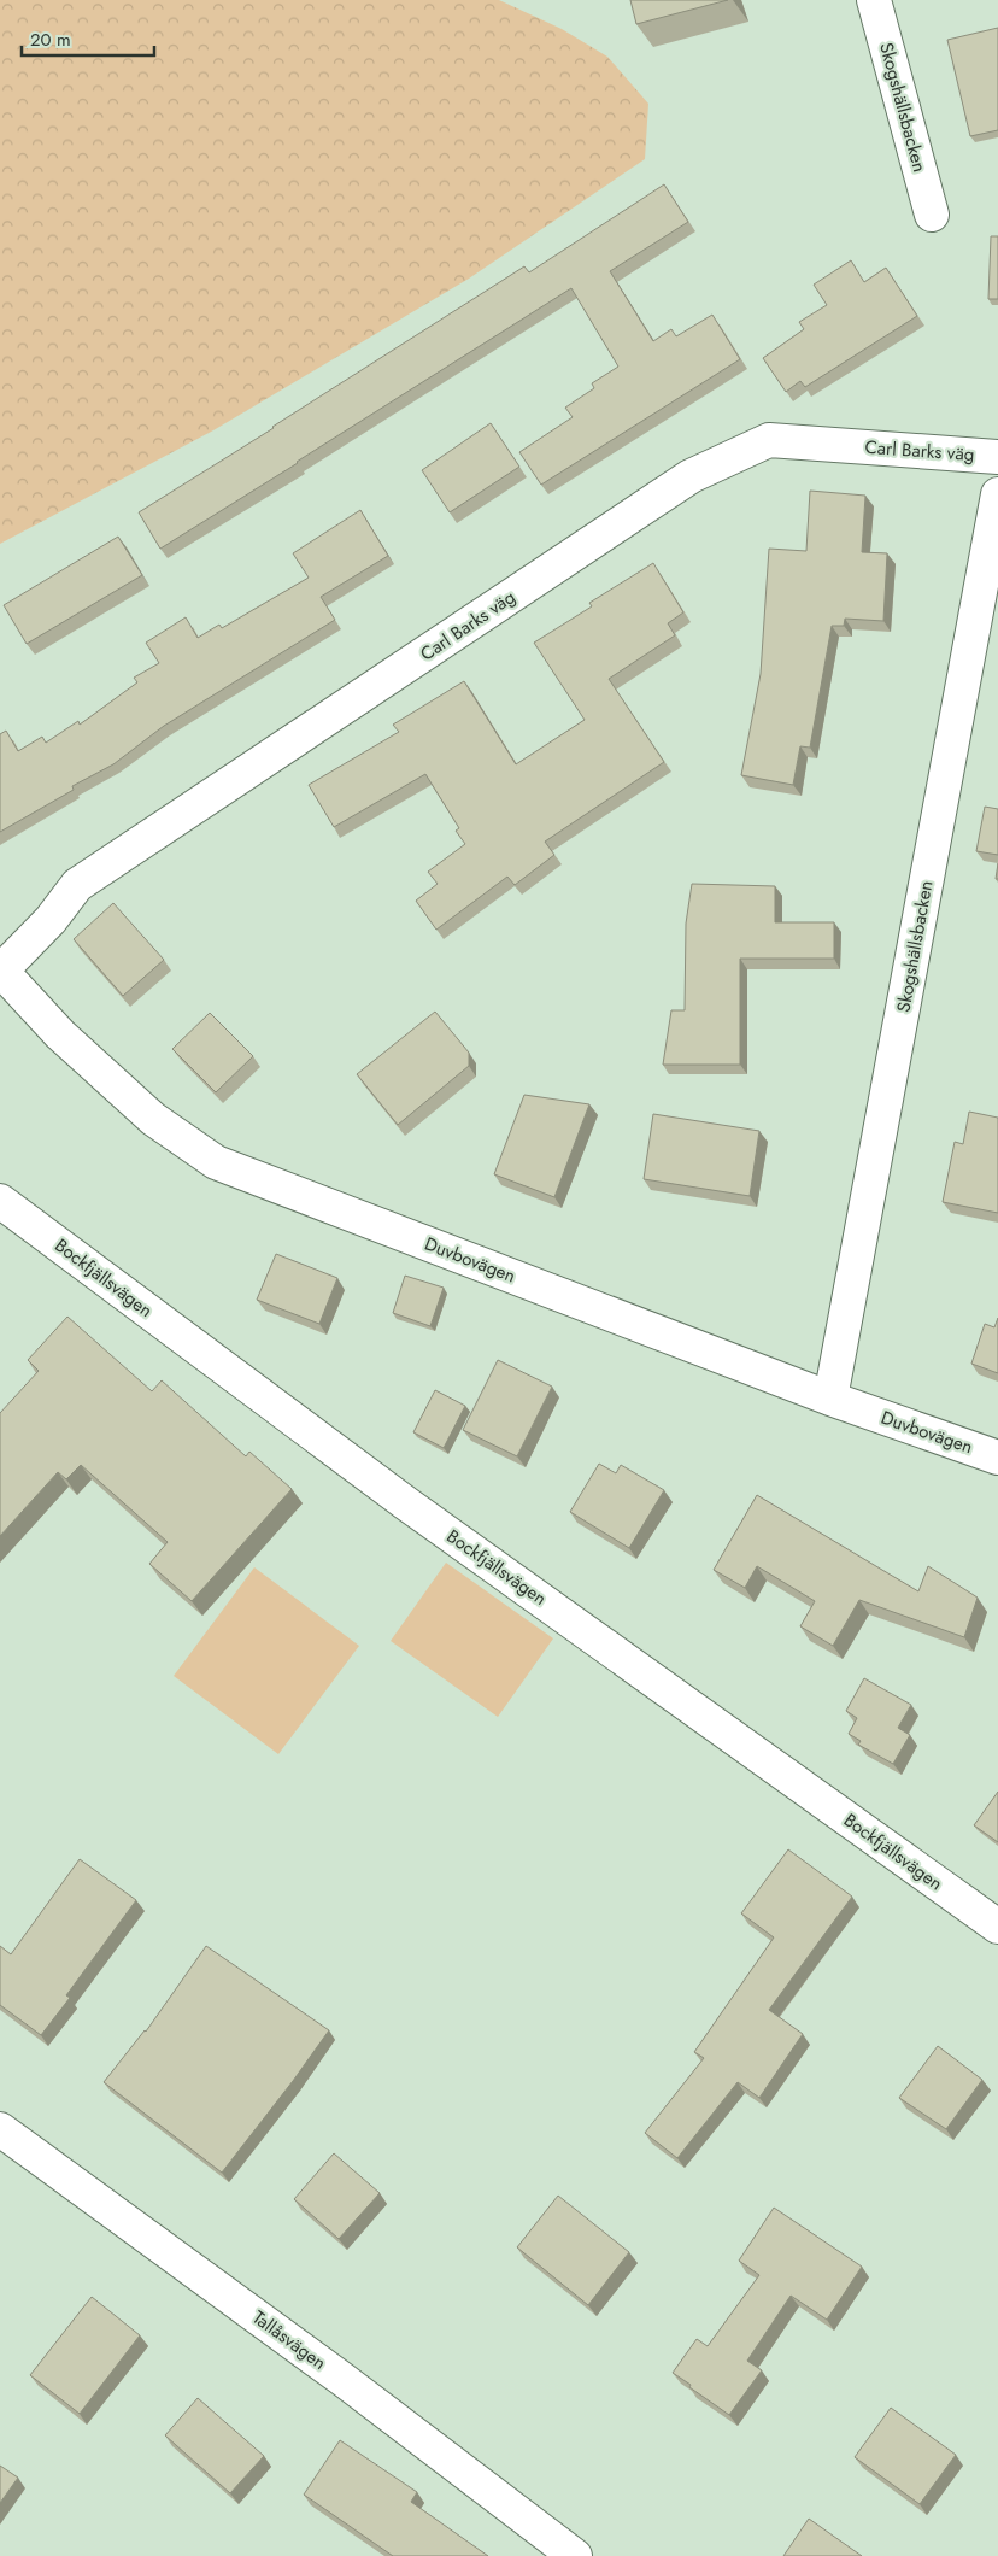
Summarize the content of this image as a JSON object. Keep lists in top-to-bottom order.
{
  "streets": {
    "street": [
      "Skogshällsbacken",
      "Carl Barks väg",
      "Duvbovägen",
      "Bockfjällsvägen",
      "Tallåsvägen"
    ]
  },
  "crossings": [
    ["Skogshällsbacken", "Duvbovägen"],
    ["Carl Barks väg", "Duvbovägen"]
  ],
  "scale_bar": "20 m"
}
